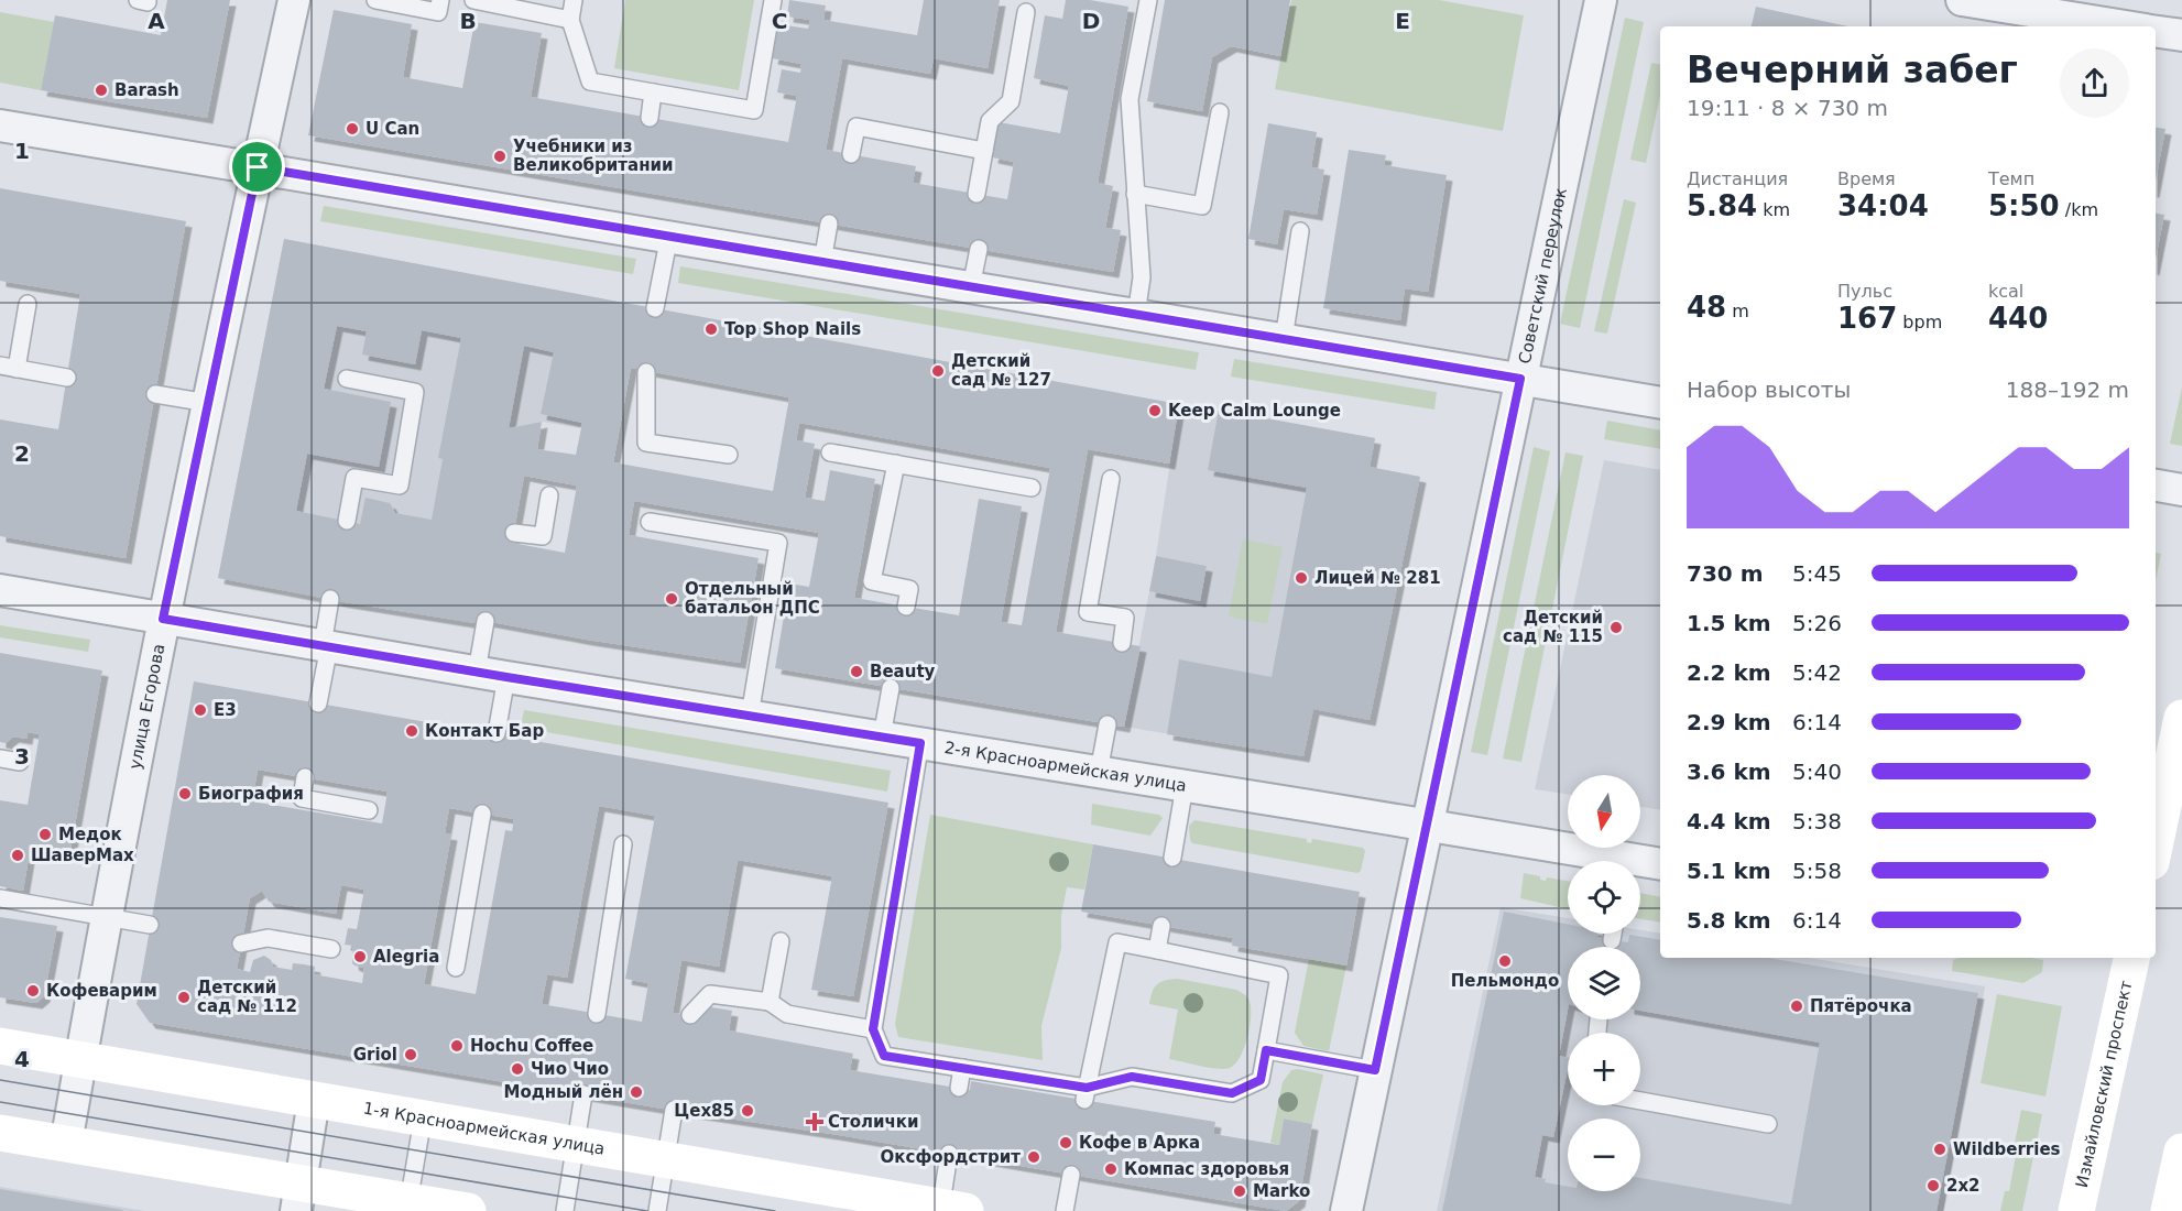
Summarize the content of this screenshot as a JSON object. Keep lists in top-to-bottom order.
{
  "streets": {
    "main road": ["Измайловский проспект", "1-я Красноармейская улица"],
    "street": ["Советский переулок", "улица Егорова", "2-я Красноармейская улица"]
  },
  "crossings": [
    ["Советский переулок", "2-я Красноармейская улица"],
    ["улица Егорова", "2-я Красноармейская улица"],
    ["улица Егорова", "1-я Красноармейская улица"]
  ],
  "places": {
    "other": [
      "Barash",
      "U Can",
      "Учебники из Великобритании",
      "Top Shop Nails",
      "Детский сад № 127",
      "Keep Calm Lounge",
      "Лицей № 281",
      "Отдельный батальон ДПС",
      "Детский сад № 115",
      "Beauty",
      "E3",
      "Контакт Бар",
      "Биография",
      "Медок",
      "ШаверMax",
      "Alegria",
      "Пельмондо",
      "Кофеварим",
      "Детский сад № 112",
      "Пятёрочка",
      "Hochu Coffee",
      "Griol",
      "Чио Чио",
      "Модный лён",
      "Цех85",
      "Кофе в Арка",
      "Wildberries",
      "Оксфордстрит",
      "Компас здоровья",
      "2x2",
      "Marko"
    ],
    "health": ["Столички"]
  },
  "north": "bottom",
  "page": {
    "heading": ["Вечерний забег", "19:11 · 8 × 730 m"],
    "stats": [
      ["Дистанция", "5.84 km"],
      ["Время", "34:04"],
      ["Темп", "5:50 /km"],
      ["48 m"],
      ["Пульс", "167 bpm"],
      ["kcal", "440"]
    ],
    "chart": ["Набор высоты", "188–192 m"],
    "list": [
      {
        "name": "730 m",
        "note": "5:45"
      },
      {
        "name": "1.5 km",
        "note": "5:26"
      },
      {
        "name": "2.2 km",
        "note": "5:42"
      },
      {
        "name": "2.9 km",
        "note": "6:14"
      },
      {
        "name": "3.6 km",
        "note": "5:40"
      },
      {
        "name": "4.4 km",
        "note": "5:38"
      },
      {
        "name": "5.1 km",
        "note": "5:58"
      },
      {
        "name": "5.8 km",
        "note": "6:14"
      }
    ],
    "map_buttons": ["+", "−"]
  },
  "grid": {
    "columns": [
      "A",
      "B",
      "C",
      "D",
      "E"
    ],
    "rows": [
      "1",
      "2",
      "3",
      "4"
    ]
  }
}
